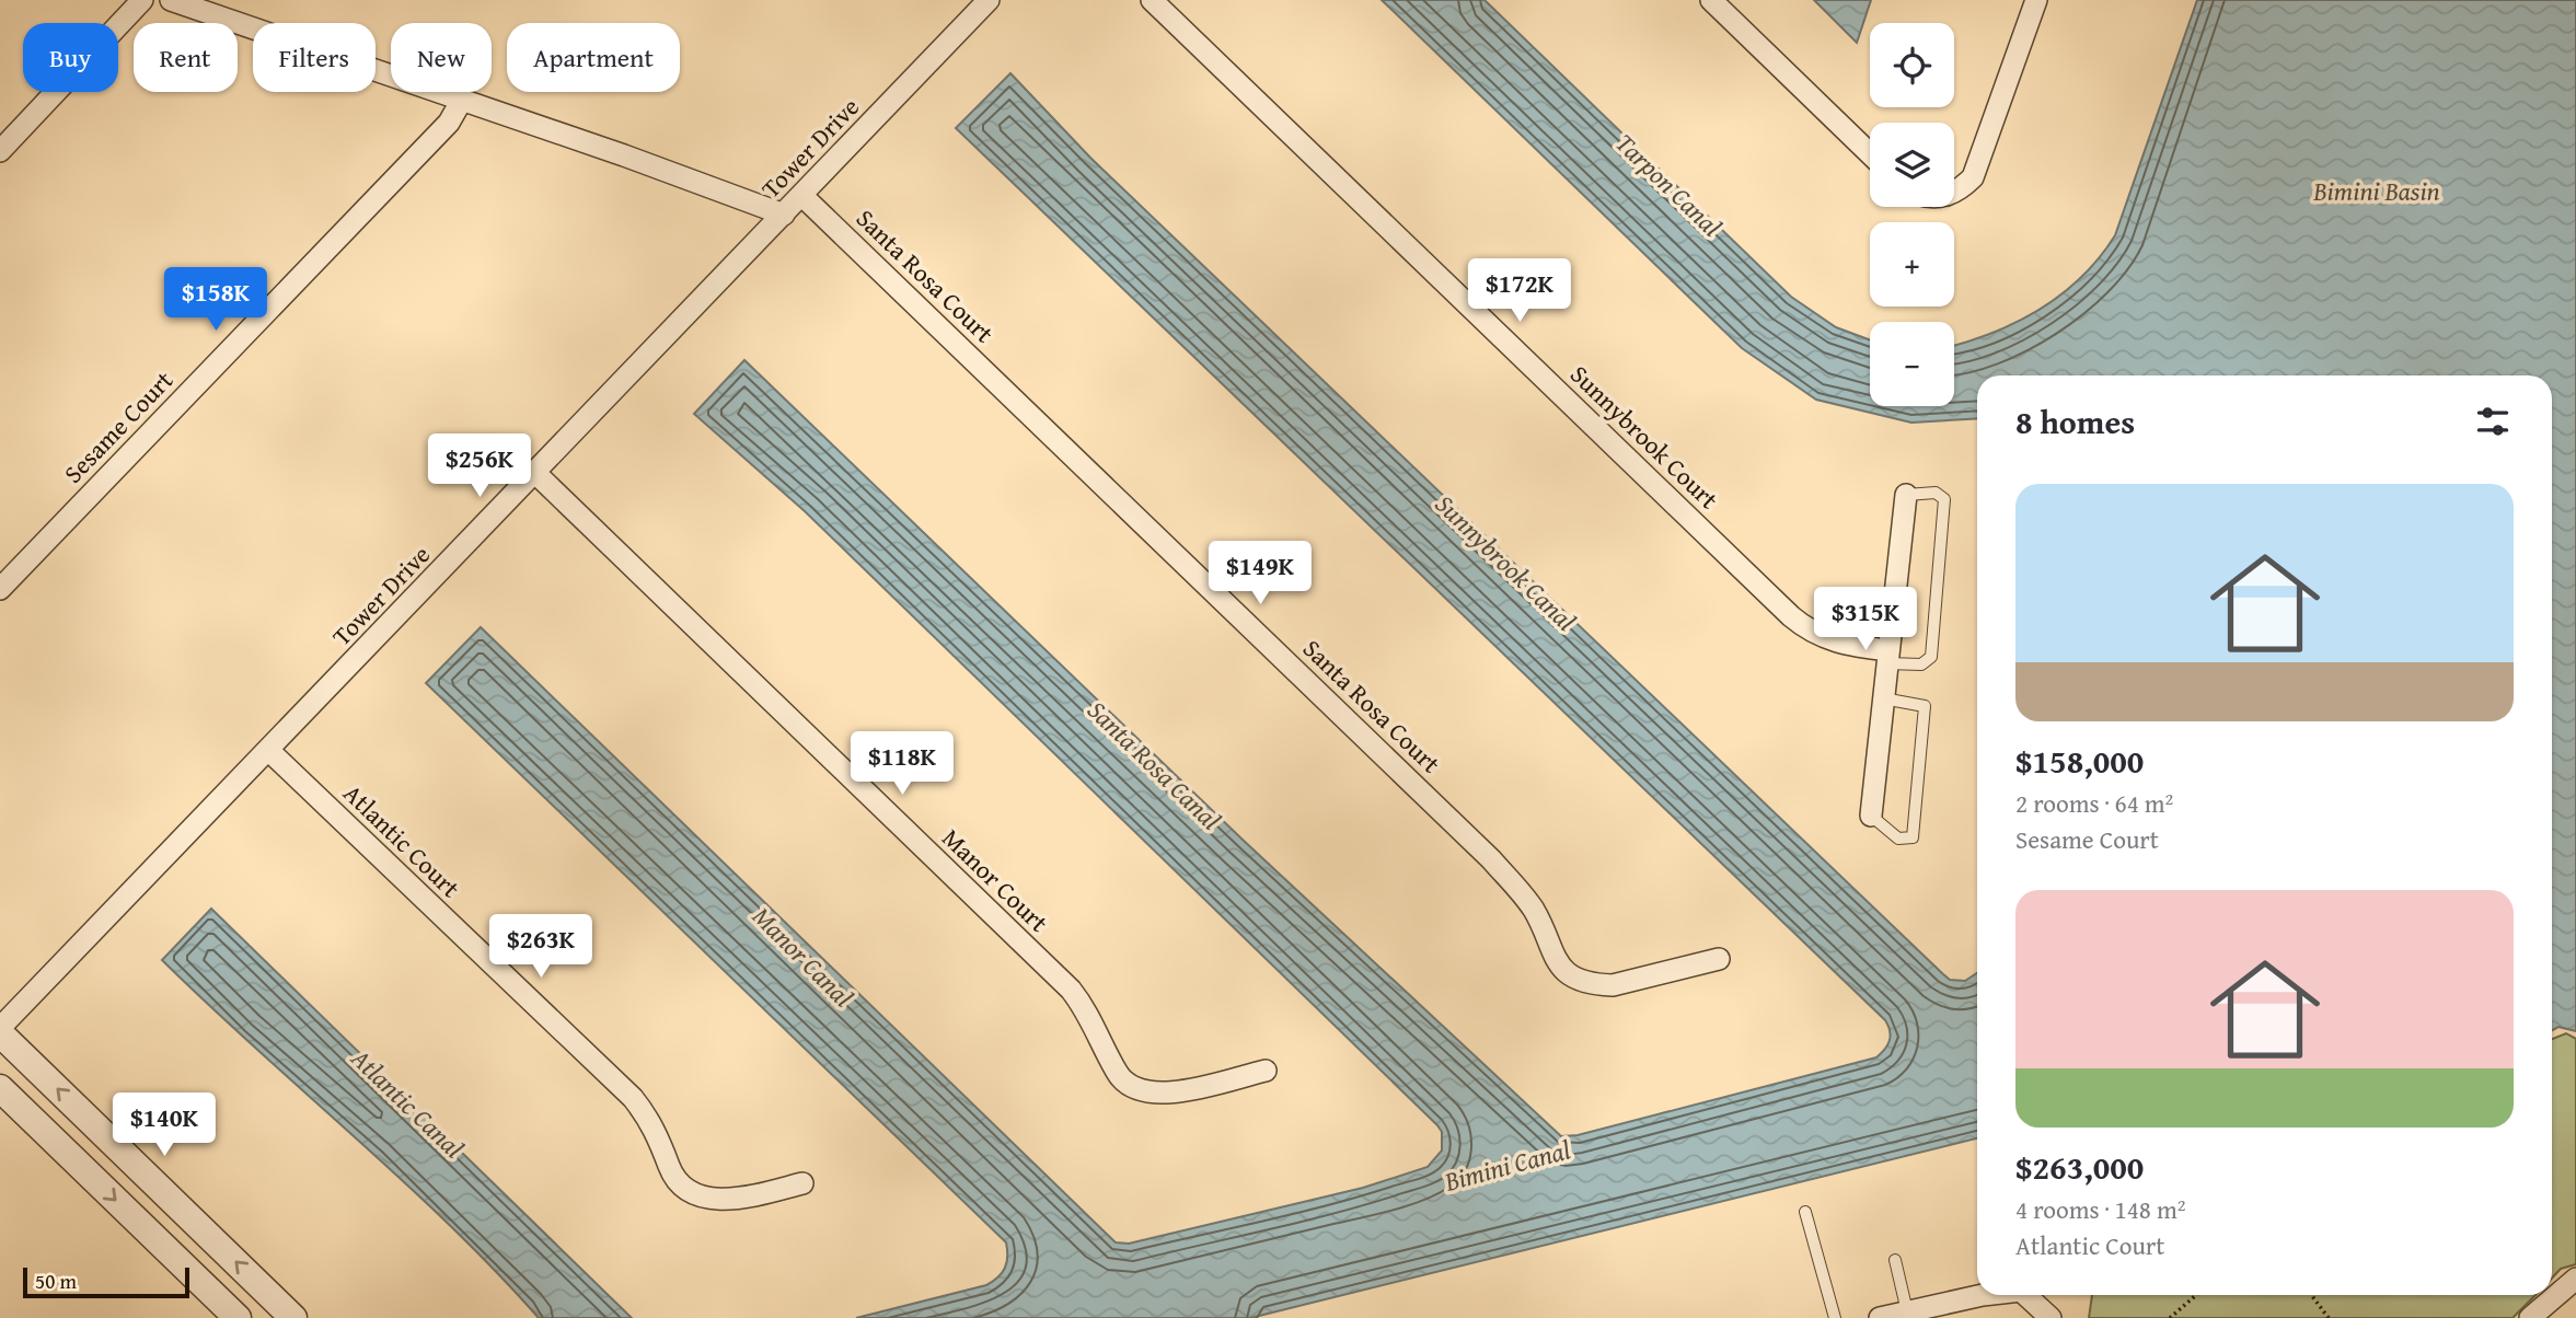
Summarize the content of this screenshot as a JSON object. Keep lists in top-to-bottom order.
{
  "streets": {
    "street": [
      "Tower Drive",
      "Santa Rosa Court",
      "Sesame Court",
      "Sunnybrook Court",
      "Atlantic Court",
      "Manor Court"
    ]
  },
  "crossings": [
    ["Tower Drive", "Santa Rosa Court"],
    ["Tower Drive", "Atlantic Court"],
    ["Tower Drive", "Manor Court"]
  ],
  "water": [
    "Tarpon Canal",
    "Bimini Basin",
    "Sunnybrook Canal",
    "Santa Rosa Canal",
    "Manor Canal",
    "Atlantic Canal",
    "Bimini Canal"
  ],
  "scale_bar": "50 m",
  "page": {
    "map_buttons": ["+", "−"],
    "chip": [
      "Buy",
      "Rent",
      "Filters",
      "New",
      "Apartment"
    ],
    "price": [
      "$172K",
      "$158K",
      "$256K",
      "$149K",
      "$315K",
      "$118K",
      "$263K",
      "$140K"
    ],
    "heading": "8 homes",
    "list": [
      {
        "name": "$158,000",
        "note": "2 rooms · 64 m² · Sesame Court"
      },
      {
        "name": "$263,000",
        "note": "4 rooms · 148 m² · Atlantic Court"
      }
    ],
    "scale": "50 m"
  }
}
